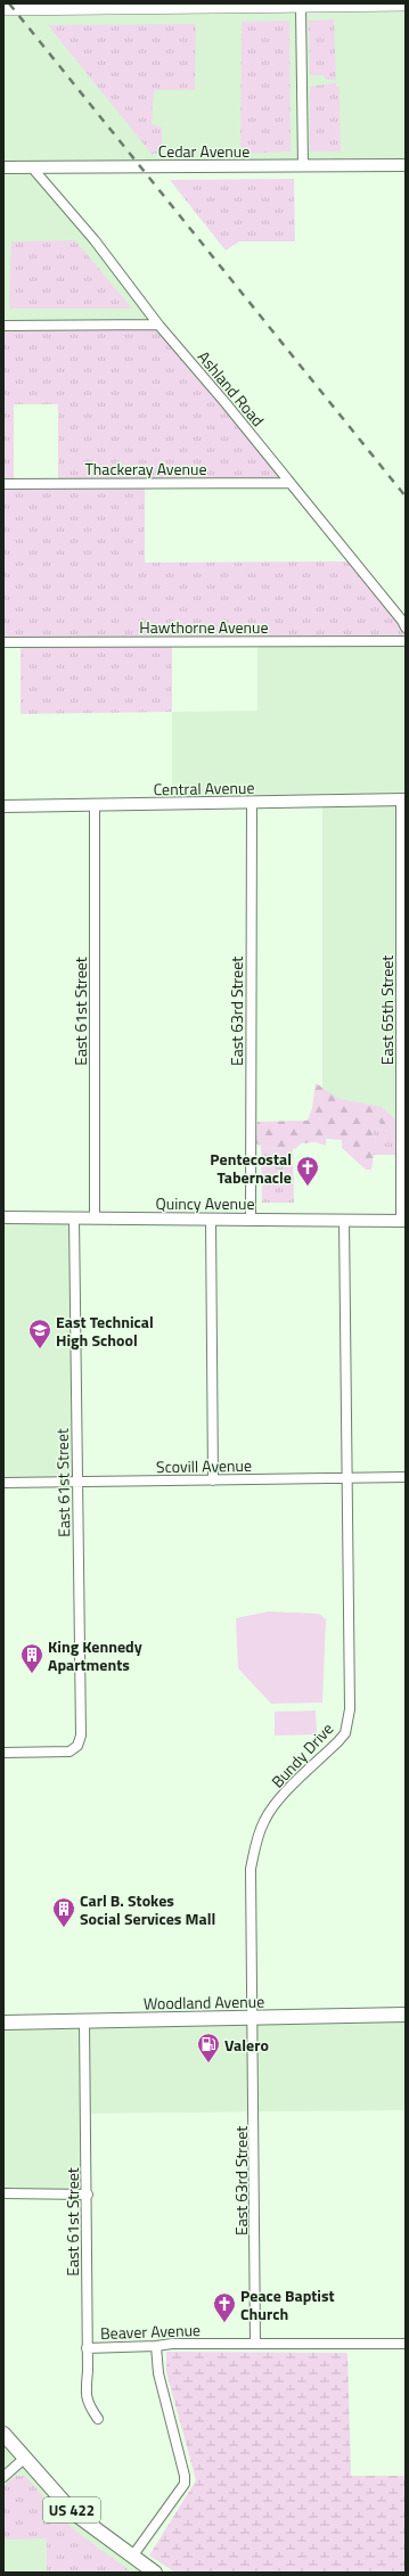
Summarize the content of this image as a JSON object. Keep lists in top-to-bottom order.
{
  "streets": {
    "main road": ["Woodland Avenue", "US 422"],
    "street": [
      "Cedar Avenue",
      "Ashland Road",
      "Thackeray Avenue",
      "Hawthorne Avenue",
      "Central Avenue",
      "East 65th Street",
      "East 61st Street",
      "East 63rd Street",
      "Quincy Avenue",
      "Scovill Avenue",
      "Bundy Drive",
      "Beaver Avenue"
    ]
  },
  "crossings": [
    ["Cedar Avenue", "Ashland Road"],
    ["Ashland Road", "Thackeray Avenue"],
    ["Central Avenue", "East 65th Street"],
    ["Central Avenue", "East 61st Street"],
    ["Central Avenue", "East 63rd Street"],
    ["East 65th Street", "Quincy Avenue"],
    ["East 61st Street", "Quincy Avenue"],
    ["East 61st Street", "Scovill Avenue"],
    ["East 61st Street", "Woodland Avenue"],
    ["East 61st Street", "Beaver Avenue"],
    ["East 63rd Street", "Quincy Avenue"],
    ["East 63rd Street", "Bundy Drive"],
    ["East 63rd Street", "Woodland Avenue"],
    ["East 63rd Street", "Beaver Avenue"],
    ["Quincy Avenue", "Bundy Drive"],
    ["Scovill Avenue", "Bundy Drive"],
    ["Bundy Drive", "Woodland Avenue"]
  ],
  "places": {
    "church": ["Pentecostal Tabernacle", "Peace Baptist Church"],
    "school or university": ["East Technical High School"],
    "building": ["King Kennedy Apartments", "Carl B. Stokes Social Services Mall"],
    "fuel station": ["Valero"]
  }
}
